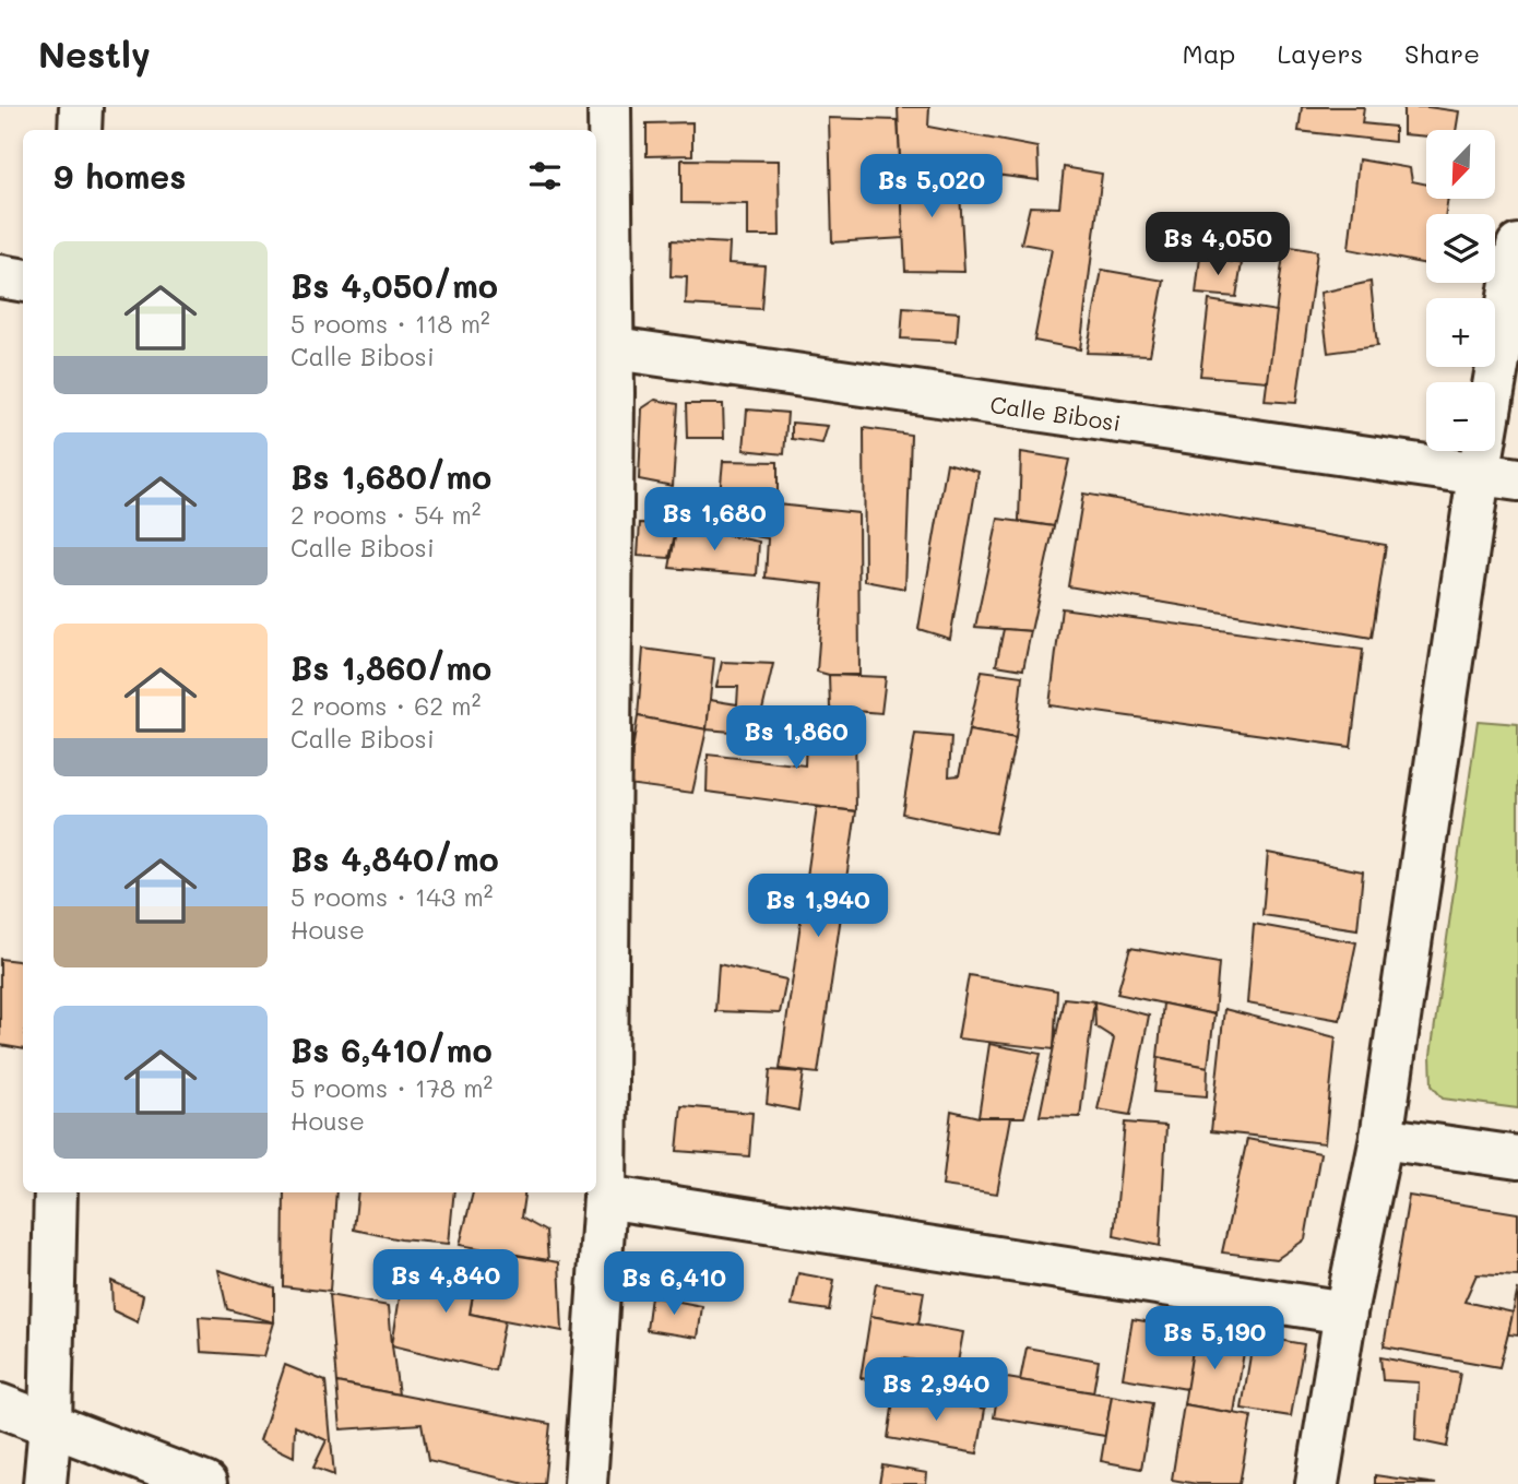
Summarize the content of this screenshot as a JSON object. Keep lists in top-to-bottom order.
{
  "streets": {
    "street": ["Calle Bibosi"]
  },
  "north": "bottom left",
  "page": {
    "header": "Nestly",
    "nav": ["Map", "Layers", "Share"],
    "map_buttons": ["+", "−"],
    "heading": "9 homes",
    "price": [
      "Bs 5,020",
      "Bs 4,050",
      "Bs 1,680",
      "Bs 1,860",
      "Bs 1,940",
      "Bs 4,840",
      "Bs 6,410",
      "Bs 5,190",
      "Bs 2,940"
    ],
    "list": [
      {
        "name": "Bs 4,050/mo",
        "note": "5 rooms · 118 m² · Calle Bibosi"
      },
      {
        "name": "Bs 1,680/mo",
        "note": "2 rooms · 54 m² · Calle Bibosi"
      },
      {
        "name": "Bs 1,860/mo",
        "note": "2 rooms · 62 m² · Calle Bibosi"
      },
      {
        "name": "Bs 4,840/mo",
        "note": "5 rooms · 143 m² · House"
      },
      {
        "name": "Bs 6,410/mo",
        "note": "5 rooms · 178 m² · House"
      }
    ]
  }
}
